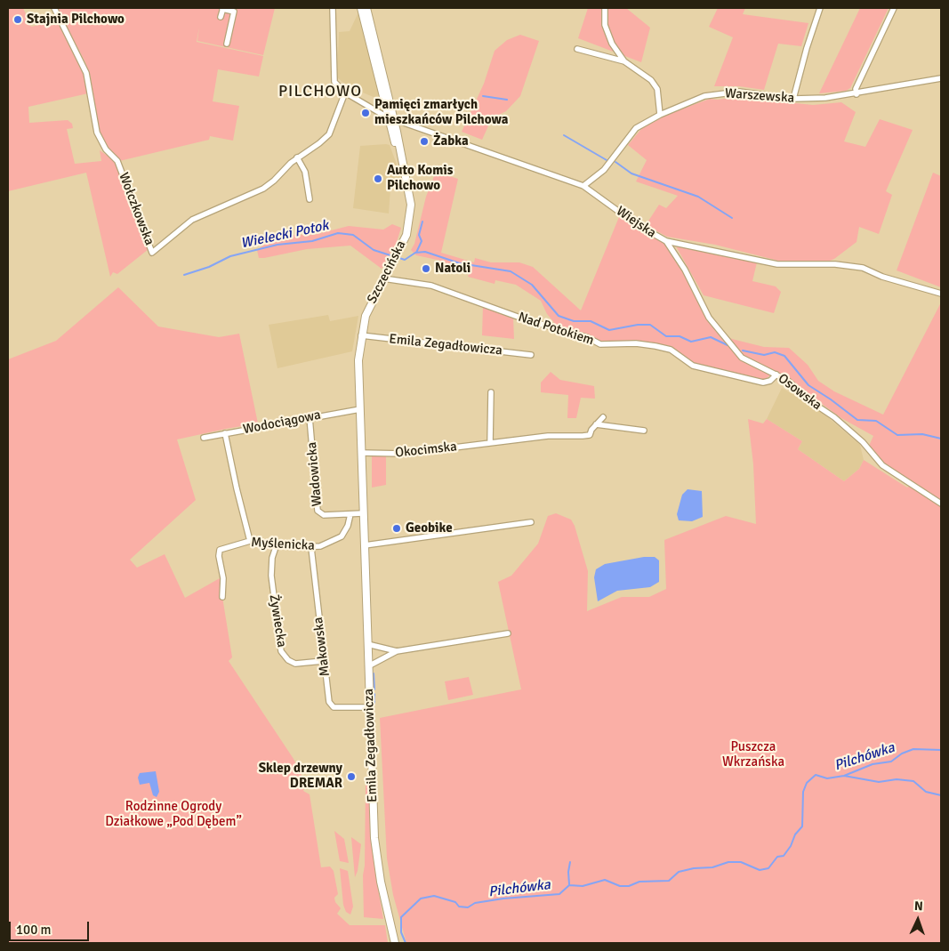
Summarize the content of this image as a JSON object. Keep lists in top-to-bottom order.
{
  "streets": {
    "main road": ["Szczecińska", "Emila Zegadłowicza"],
    "street": [
      "Warszewska",
      "Wołczkowska",
      "Wiejska",
      "Nad Potokiem",
      "Osowska",
      "Wodociągowa",
      "Okocimska",
      "Wadowicka",
      "Myślenicka",
      "Żywiecka",
      "Makowska"
    ]
  },
  "crossings": [
    ["Warszewska", "Wiejska"],
    ["Wołczkowska", "Wiejska"],
    ["Wiejska", "Szczecińska"],
    ["Wiejska", "Osowska"],
    ["Szczecińska", "Nad Potokiem"],
    ["Szczecińska", "Emila Zegadłowicza"],
    ["Nad Potokiem", "Osowska"],
    ["Emila Zegadłowicza", "Wodociągowa"],
    ["Emila Zegadłowicza", "Okocimska"],
    ["Emila Zegadłowicza", "Wadowicka"],
    ["Emila Zegadłowicza", "Makowska"],
    ["Wodociągowa", "Wadowicka"],
    ["Wadowicka", "Myślenicka"],
    ["Myślenicka", "Żywiecka"],
    ["Myślenicka", "Makowska"],
    ["Żywiecka", "Makowska"]
  ],
  "districts": ["PILCHOWO"],
  "water": ["Wielecki Potok", "Pilchówka"],
  "parks": ["Puszcza Wkrzańska", "Rodzinne Ogrody Działkowe „Pod Dębem”"],
  "places": [
    "Stajnia Pilchowo",
    "Pamięci zmarłych mieszkańców Pilchowa",
    "Żabka",
    "Auto Komis Pilchowo",
    "Natoli",
    "Geobike",
    "Sklep drzewny DREMAR"
  ],
  "scale_bar": "100 m",
  "north": "top"
}
